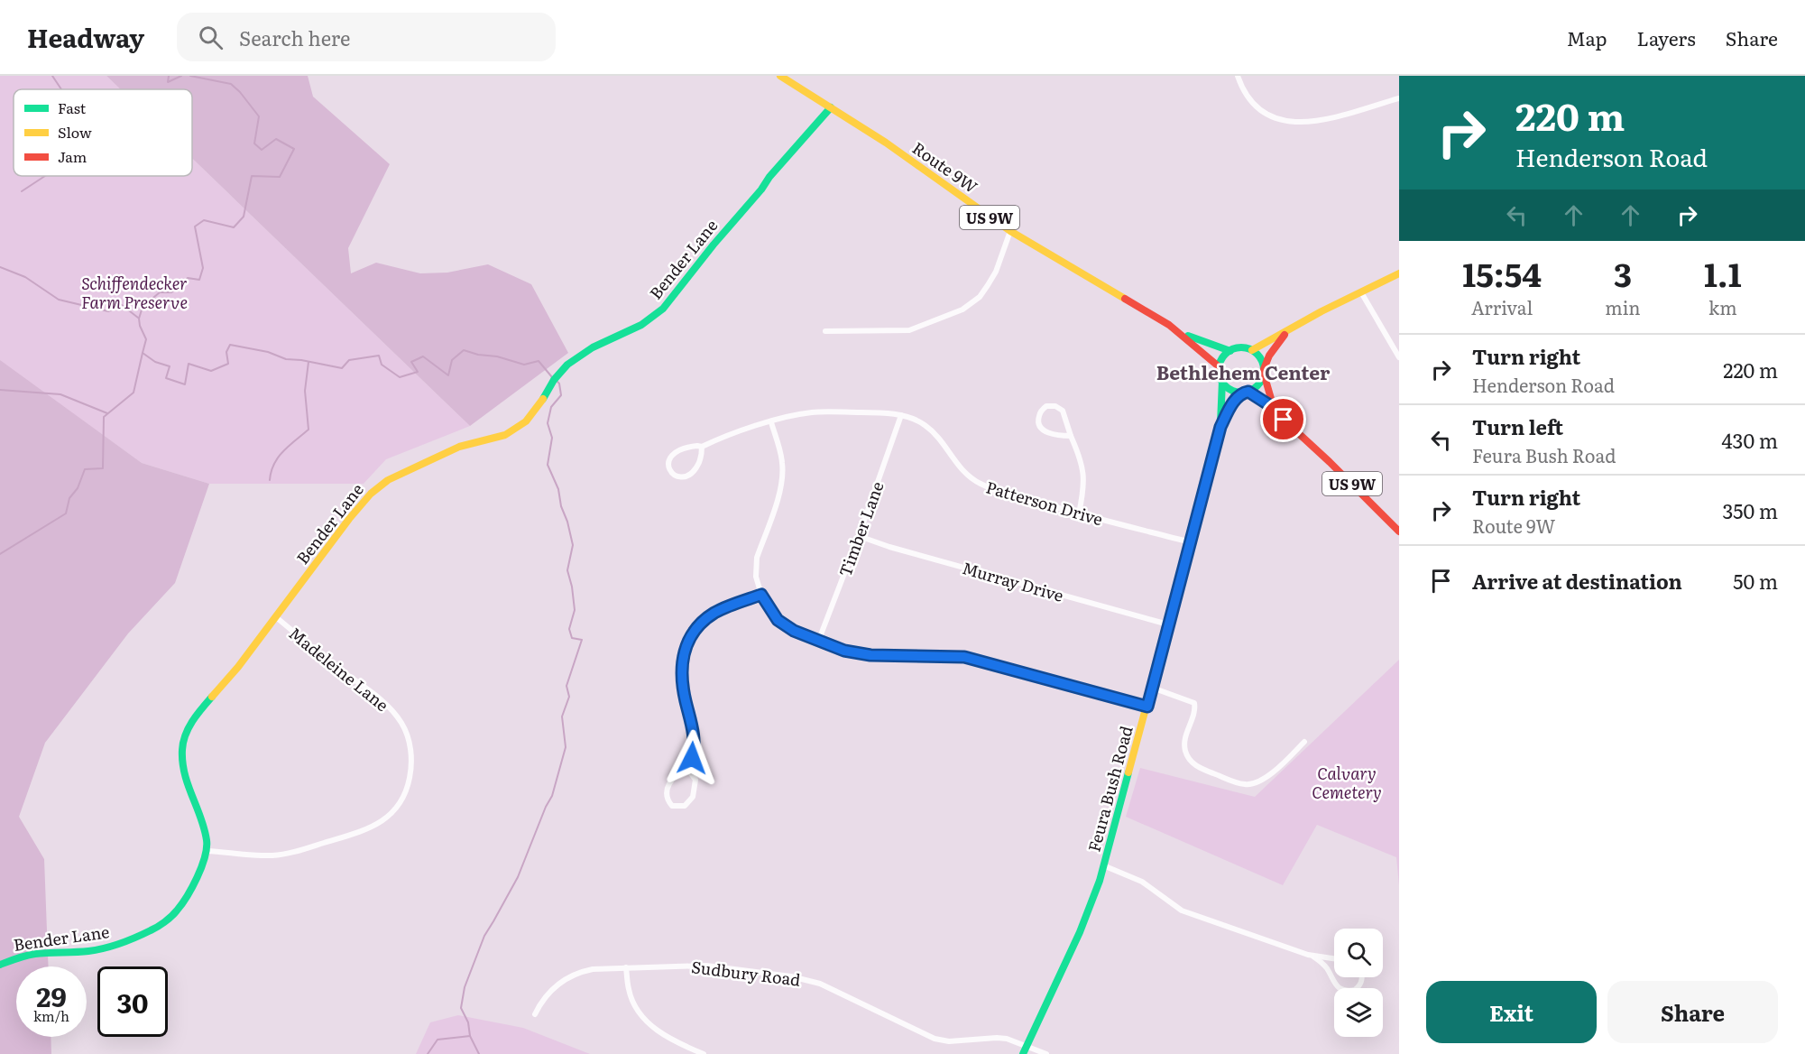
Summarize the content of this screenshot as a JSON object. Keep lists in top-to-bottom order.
{
  "streets": {
    "main road": [
      "Route 9W",
      "US 9W",
      "Bender Lane",
      "Feura Bush Road"
    ],
    "street": [
      "Patterson Drive",
      "Timber Lane",
      "Murray Drive",
      "Madeleine Lane",
      "Sudbury Road"
    ]
  },
  "crossings": [
    ["Route 9W", "US 9W"],
    ["Route 9W", "Bender Lane"],
    ["Route 9W", "Feura Bush Road"],
    ["US 9W", "Feura Bush Road"],
    ["Bender Lane", "Madeleine Lane"],
    ["Patterson Drive", "Timber Lane"],
    ["Patterson Drive", "Feura Bush Road"],
    ["Timber Lane", "Murray Drive"],
    ["Murray Drive", "Feura Bush Road"],
    ["Feura Bush Road", "Sudbury Road"]
  ],
  "districts": ["Bethlehem Center"],
  "parks": ["Schiffendecker Farm Preserve", "Calvary Cemetery"],
  "legend": ["Fast", "Slow", "Jam"],
  "page": {
    "header": "Headway",
    "search": "Search here",
    "nav": ["Map", "Layers", "Share"],
    "turn": ["220 m", "Henderson Road"],
    "eta": [
      "15:54",
      "Arrival",
      "3",
      "min",
      "1.1",
      "km"
    ],
    "list": [
      {
        "name": "Turn right",
        "note": "Henderson Road",
        "value": "220 m"
      },
      {
        "name": "Turn left",
        "note": "Feura Bush Road",
        "value": "430 m"
      },
      {
        "name": "Turn right",
        "note": "Route 9W",
        "value": "350 m"
      },
      {
        "name": "Arrive at destination",
        "value": "50 m"
      }
    ],
    "speed": "29 km/h",
    "limit": "30",
    "buttons": ["Exit", "Share"]
  }
}
